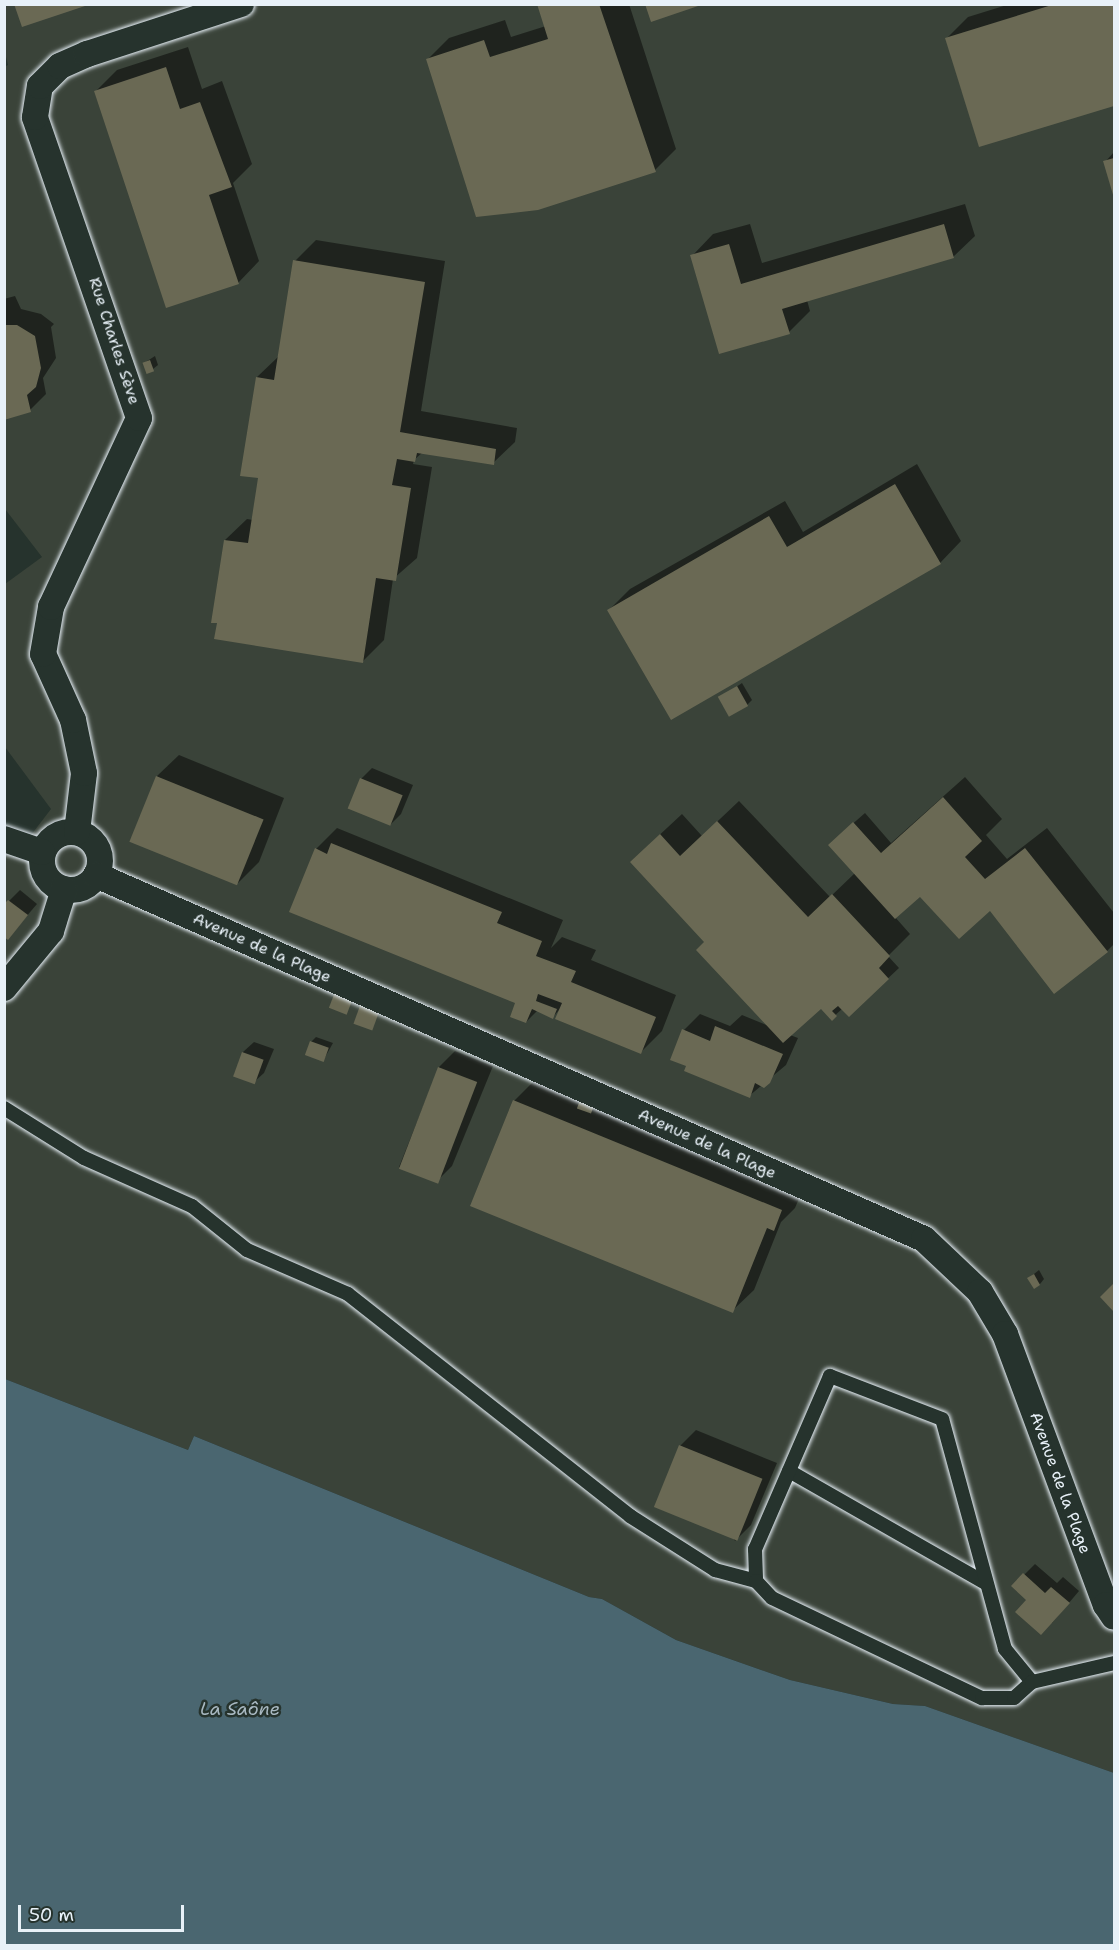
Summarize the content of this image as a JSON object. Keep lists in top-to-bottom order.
{
  "streets": {
    "street": ["Rue Charles Sève", "Avenue de la Plage"]
  },
  "crossings": [
    ["Rue Charles Sève", "Avenue de la Plage"]
  ],
  "water": ["La Saône"],
  "scale_bar": "50 m"
}
